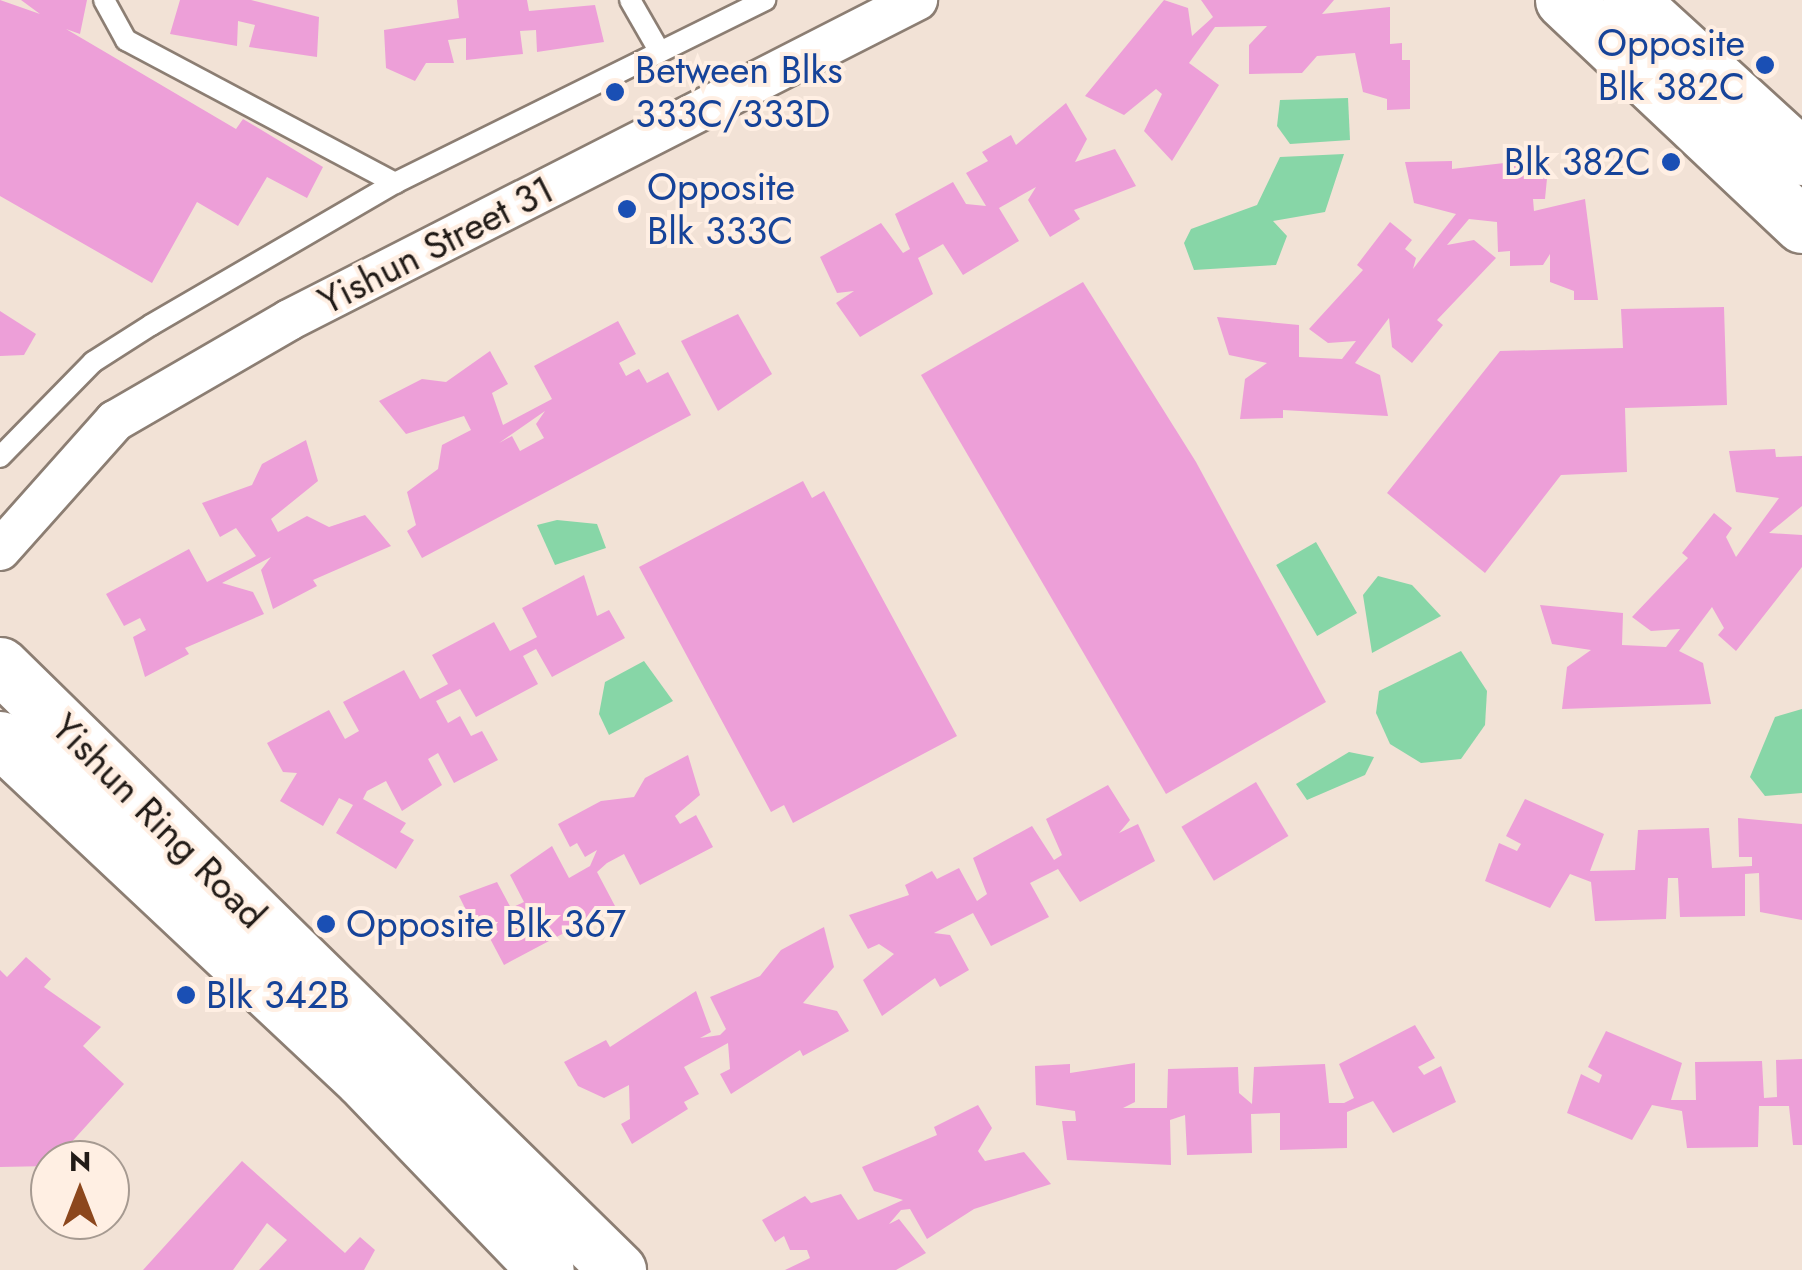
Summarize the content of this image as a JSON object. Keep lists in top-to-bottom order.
{
  "streets": {
    "main road": ["Yishun Ring Road"],
    "street": ["Yishun Street 31"]
  },
  "places": [
    "Opposite Blk 382C",
    "Between Blks 333C/333D",
    "Blk 382C",
    "Opposite Blk 333C",
    "Opposite Blk 367",
    "Blk 342B"
  ],
  "north": "top"
}
